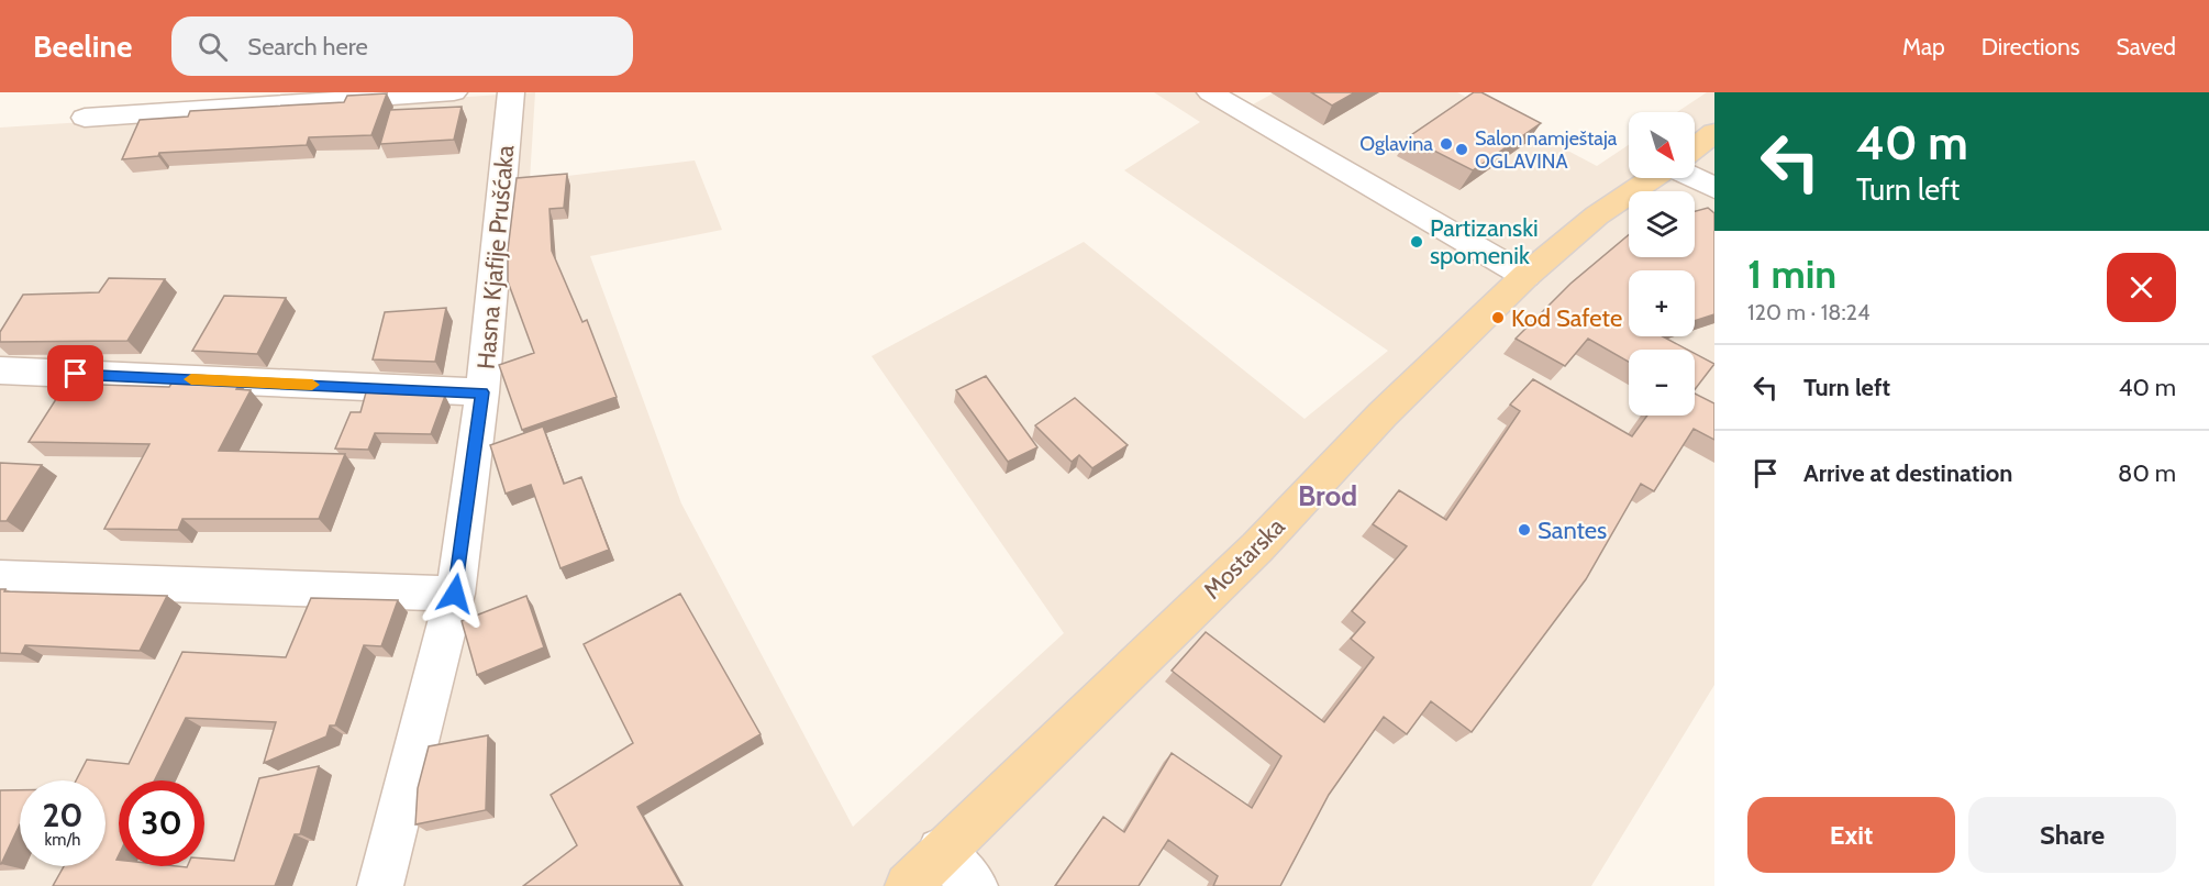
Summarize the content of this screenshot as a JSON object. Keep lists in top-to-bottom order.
{
  "streets": {
    "main road": ["Mostarska"],
    "street": ["Hasna Kjafije Prušćaka"]
  },
  "districts": ["Brod"],
  "places": [
    "Oglavina",
    "Salon namještaja OGLAVINA",
    "Partizanski spomenik",
    "Kod Safete",
    "Santes"
  ],
  "north": "bottom right",
  "page": {
    "header": "Beeline",
    "search": "Search here",
    "nav": ["Map", "Directions", "Saved"],
    "turn": ["40 m", "Turn left"],
    "map_buttons": ["+", "−"],
    "heading": ["1 min", "120 m · 18:24"],
    "list": [
      {
        "name": "Turn left",
        "value": "40 m"
      },
      {
        "name": "Arrive at destination",
        "value": "80 m"
      }
    ],
    "speed": "20 km/h",
    "limit": "30",
    "buttons": ["Exit", "Share"]
  }
}
